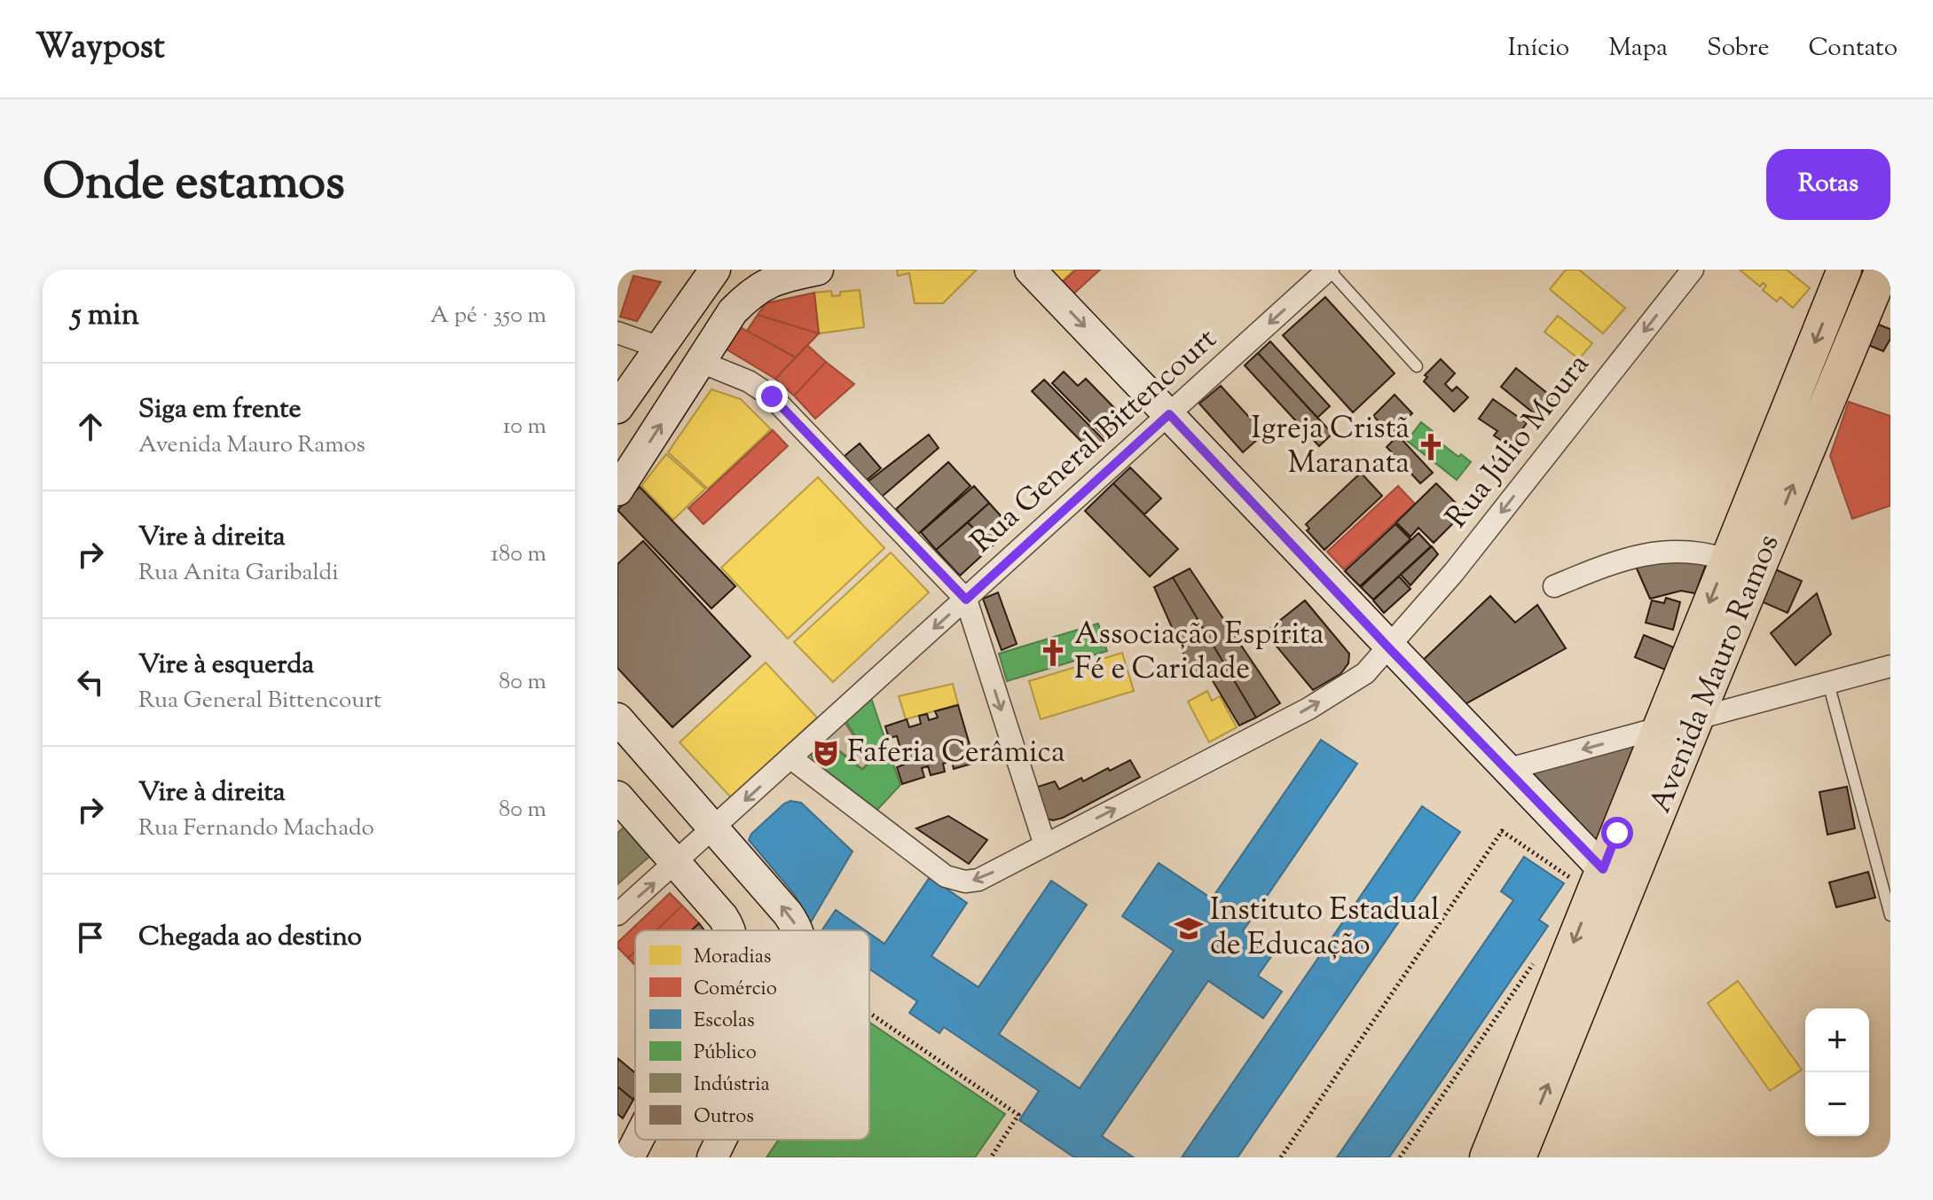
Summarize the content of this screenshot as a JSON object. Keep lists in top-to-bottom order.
{
  "streets": {
    "main road": ["Avenida Mauro Ramos"],
    "street": ["Rua General Bittencourt", "Rua Júlio Moura"]
  },
  "crossings": [
    ["Rua General Bittencourt", "Rua Júlio Moura"]
  ],
  "places": {
    "church": ["Igreja Cristã Maranata", "Associação Espírita Fé e Caridade"],
    "theatre": ["Faferia Cerâmica"],
    "school or university": ["Instituto Estadual de Educação"]
  },
  "legend": [
    "Moradias",
    "Comércio",
    "Escolas",
    "Público",
    "Indústria",
    "Outros"
  ],
  "page": {
    "header": "Waypost",
    "nav": [
      "Início",
      "Mapa",
      "Sobre",
      "Contato"
    ],
    "title": "Onde estamos",
    "buttons": "Rotas",
    "heading": ["5 min", "A pé · 350 m"],
    "list": [
      ["Siga em frente", "Avenida Mauro Ramos", "10 m"],
      ["Vire à direita", "Rua Anita Garibaldi", "180 m"],
      ["Vire à esquerda", "Rua General Bittencourt", "80 m"],
      ["Vire à direita", "Rua Fernando Machado", "80 m"],
      "Chegada ao destino"
    ],
    "map_buttons": ["+", "−"]
  }
}
